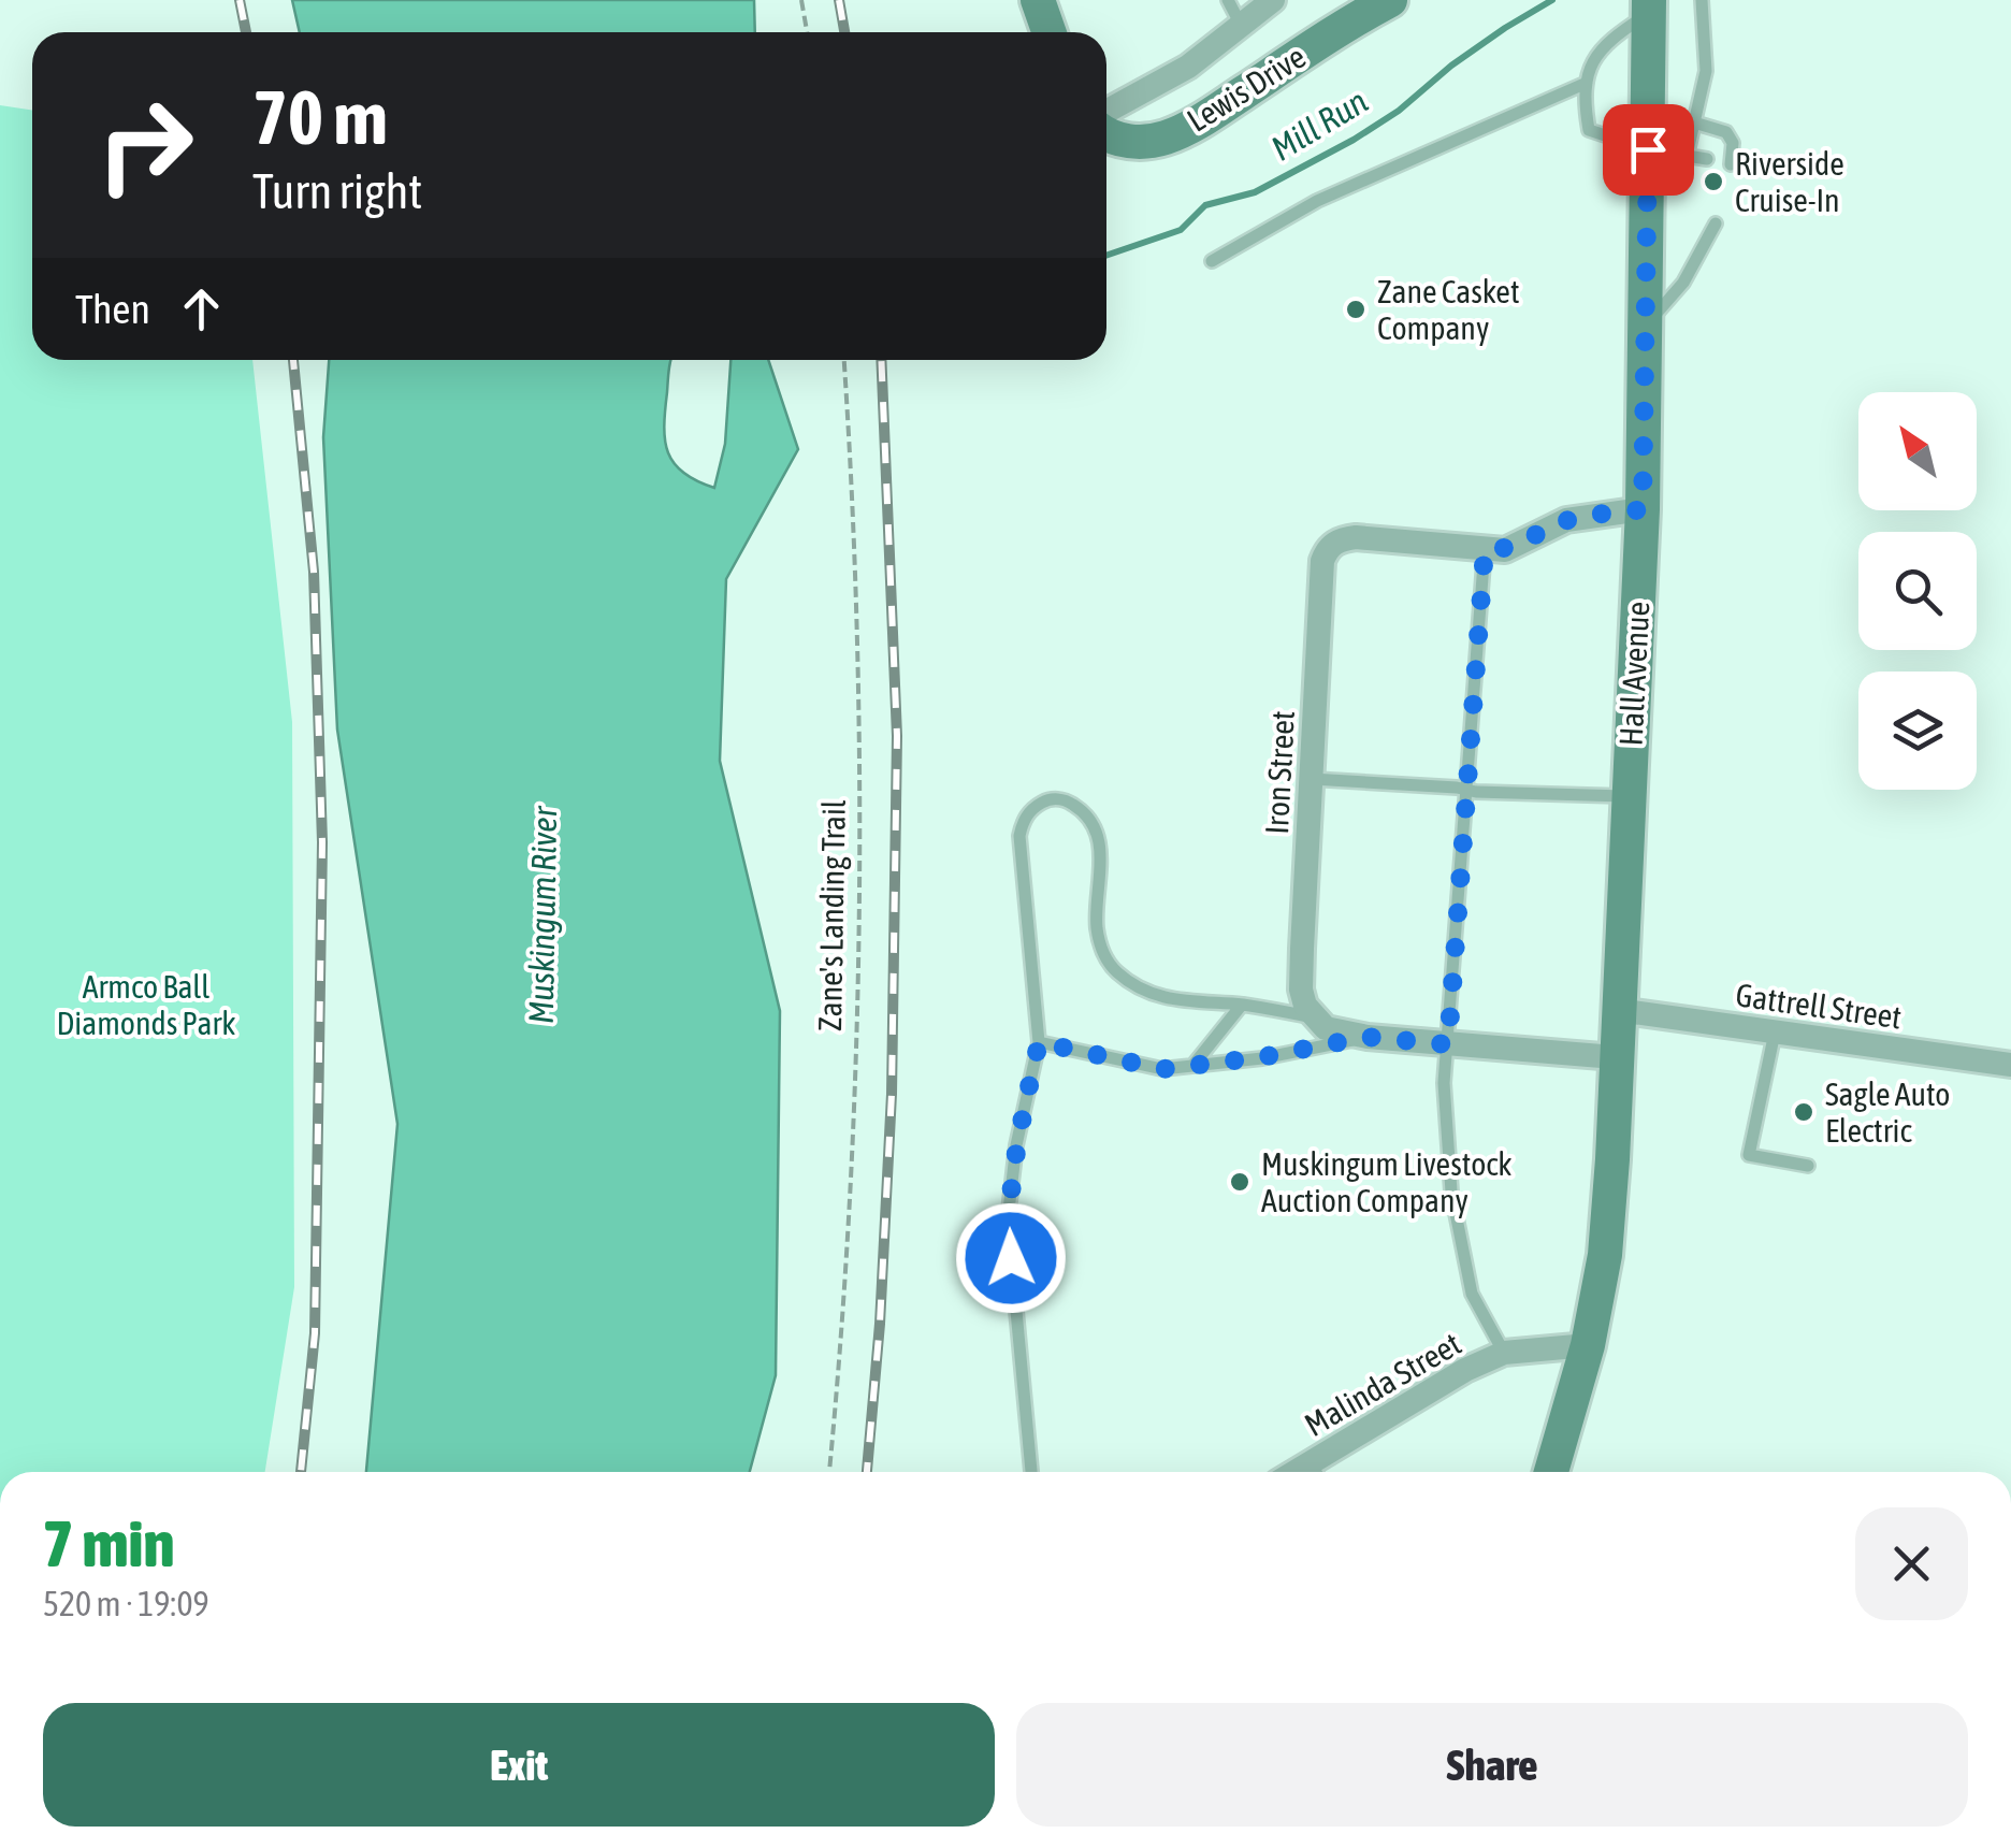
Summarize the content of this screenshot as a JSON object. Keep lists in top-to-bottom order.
{
  "streets": {
    "main road": ["Lewis Drive", "Hall Avenue"],
    "street": ["Iron Street", "Gattrell Street", "Malinda Street"],
    "path": ["Zane's Landing Trail"]
  },
  "crossings": [
    ["Hall Avenue", "Gattrell Street"],
    ["Hall Avenue", "Malinda Street"]
  ],
  "water": ["Mill Run", "Muskingum River"],
  "parks": ["Armco Ball Diamonds Park"],
  "places": [
    "Riverside Cruise-In",
    "Zane Casket Company",
    "Sagle Auto Electric",
    "Muskingum Livestock Auction Company"
  ],
  "north": "top left",
  "page": {
    "turn": ["70 m", "Turn right"],
    "then": "Then",
    "heading": ["7 min", "520 m · 19:09"],
    "buttons": ["Exit", "Share"]
  }
}
